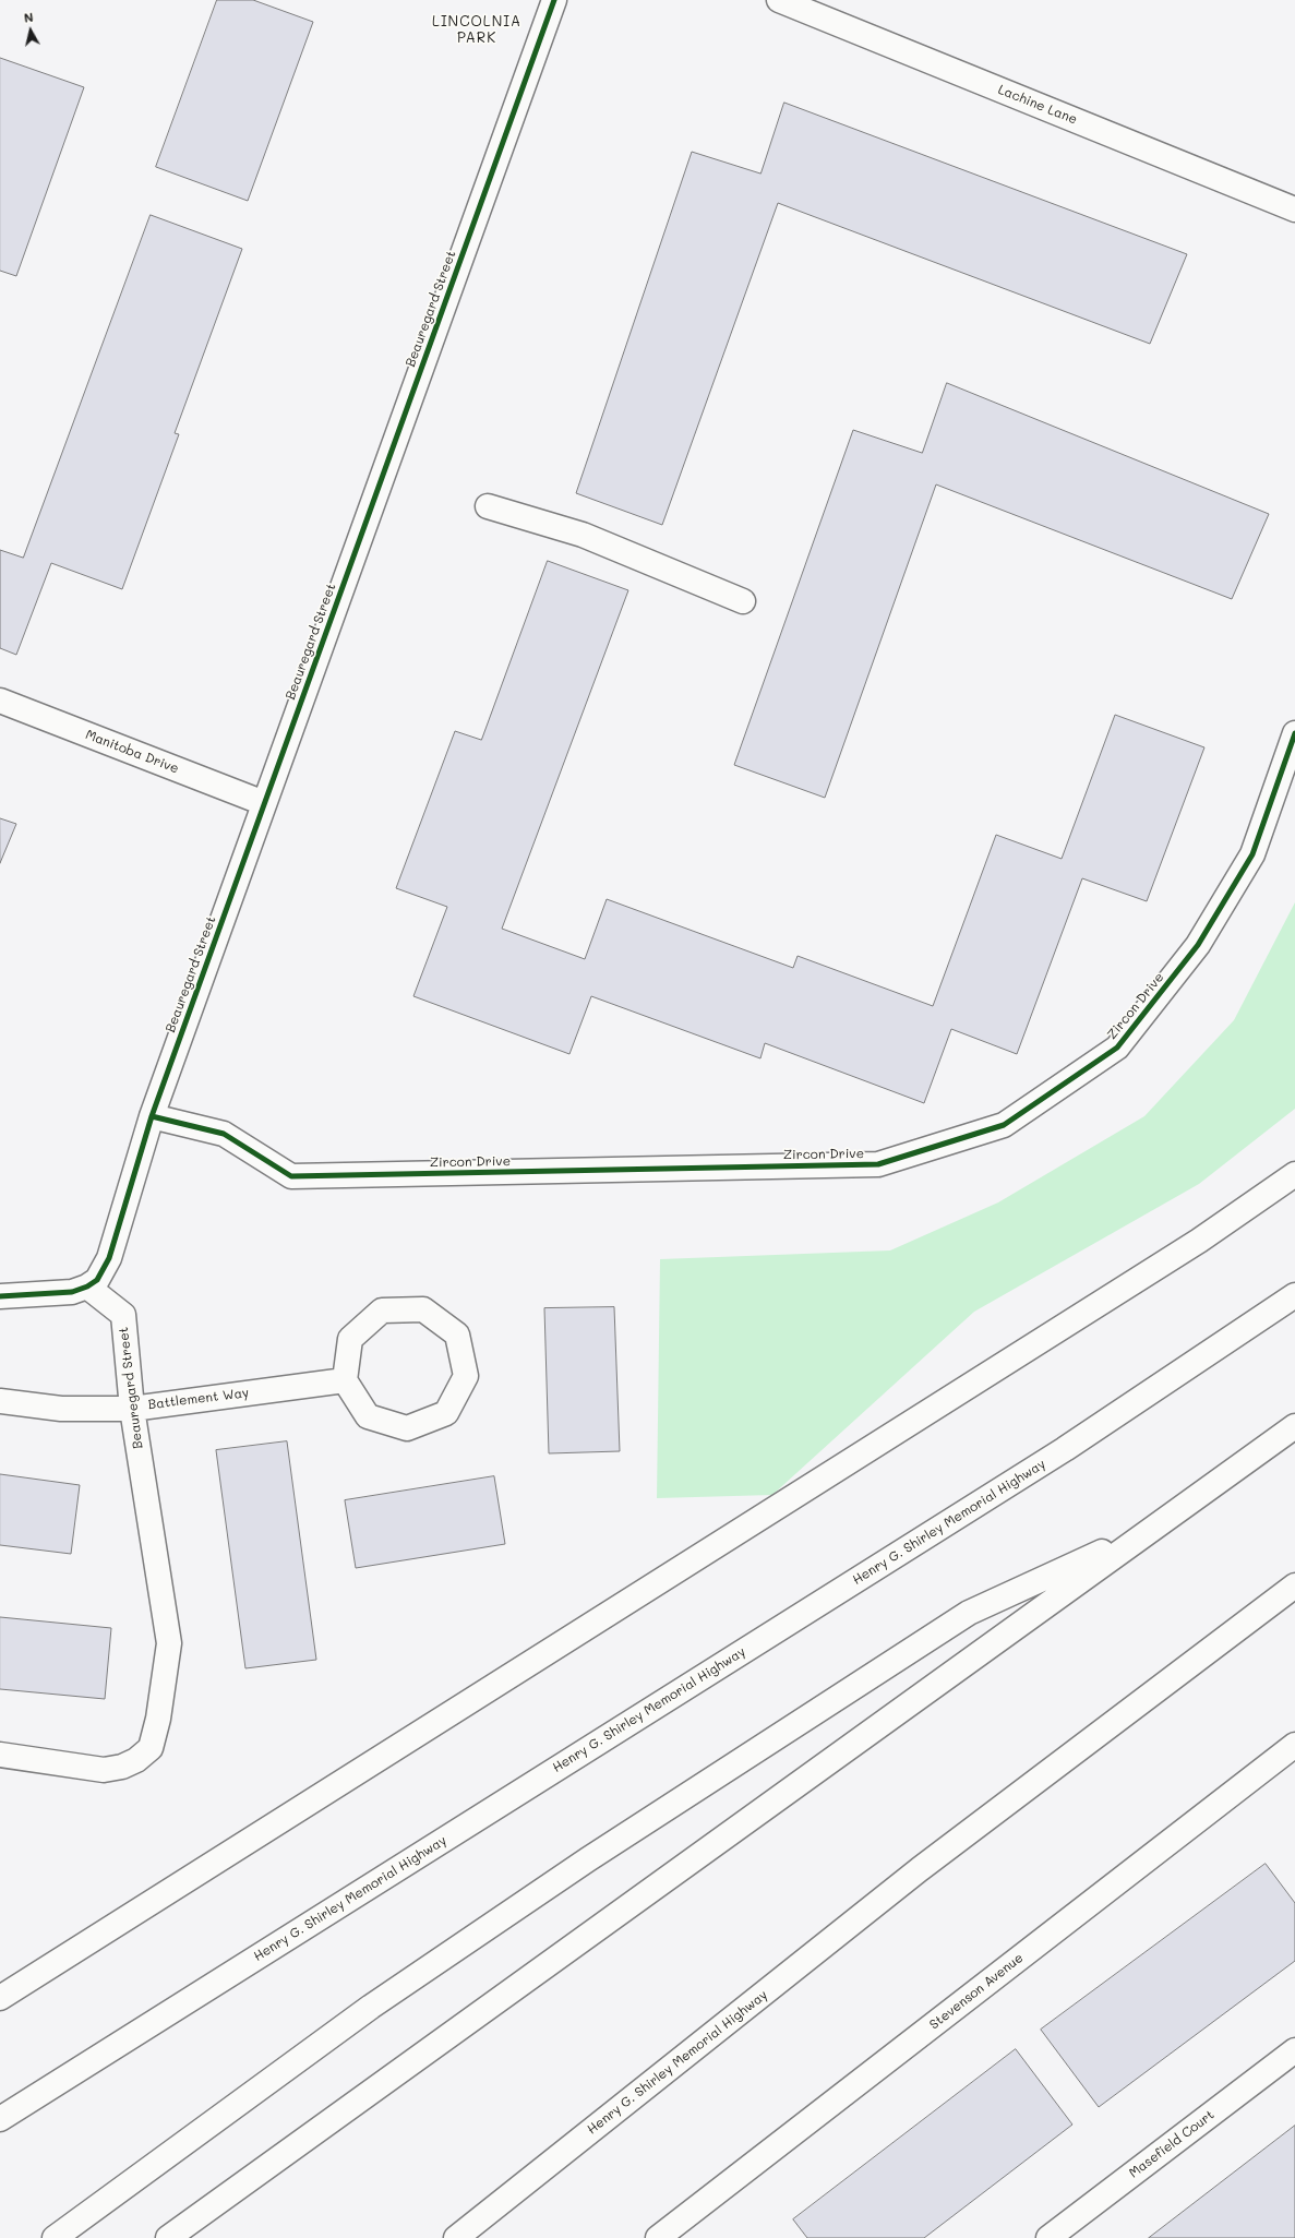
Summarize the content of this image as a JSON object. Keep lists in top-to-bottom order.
{
  "streets": {
    "main road": [
      "Lachine Lane",
      "Beauregard Street",
      "Manitoba Drive",
      "Zircon Drive",
      "Battlement Way",
      "Henry G. Shirley Memorial Highway",
      "Stevenson Avenue",
      "Masefield Court"
    ]
  },
  "crossings": [
    ["Beauregard Street", "Manitoba Drive"],
    ["Beauregard Street", "Zircon Drive"],
    ["Beauregard Street", "Battlement Way"]
  ],
  "districts": ["LINCOLNIA PARK"],
  "north": "top"
}
